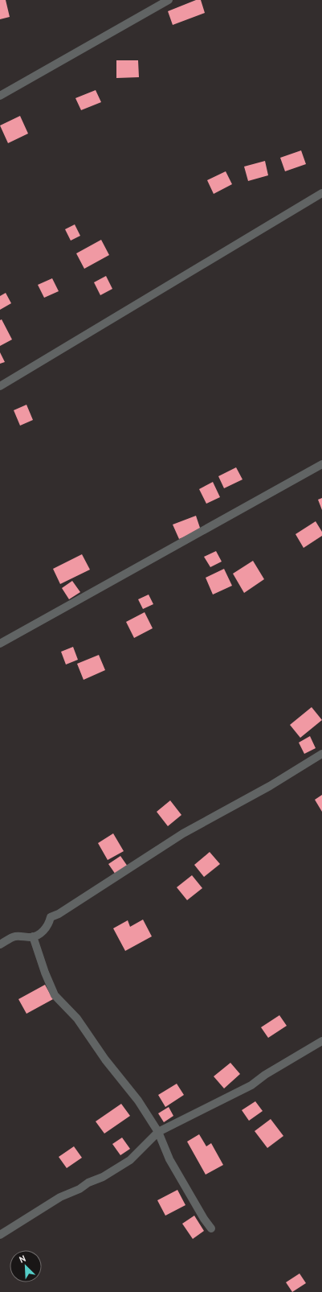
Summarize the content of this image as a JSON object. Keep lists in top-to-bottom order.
{
  "north": "top left"
}
